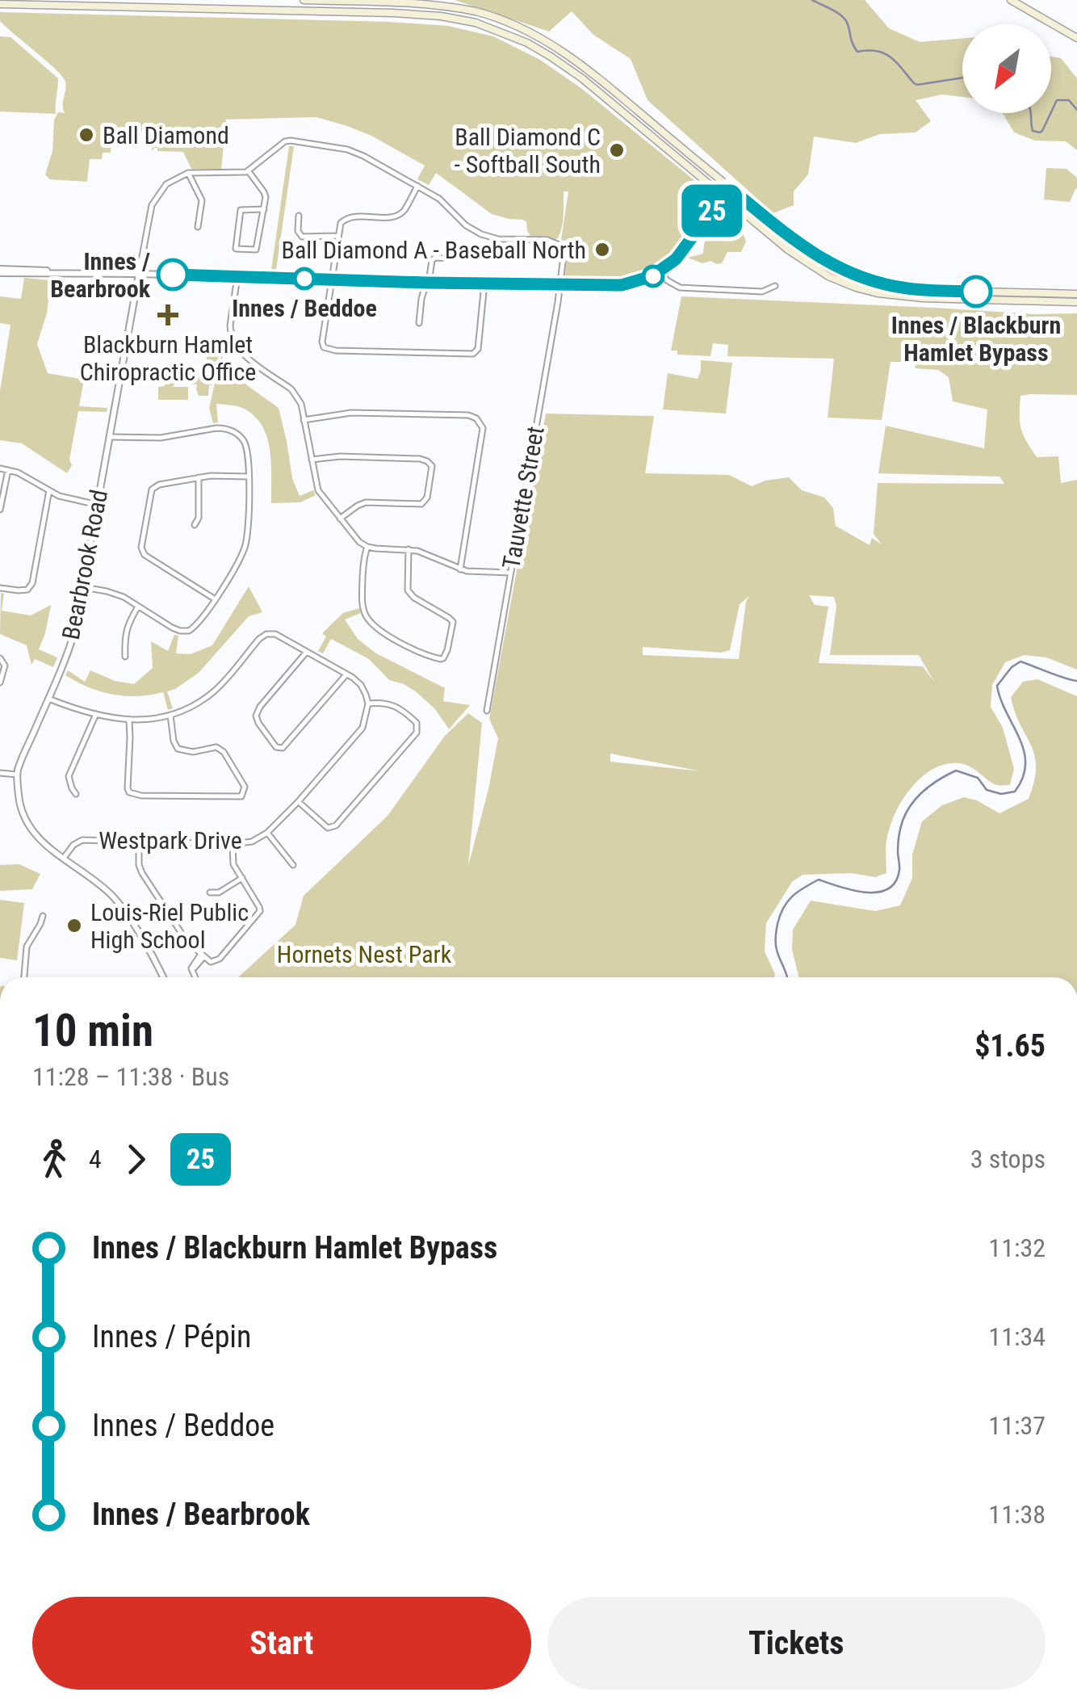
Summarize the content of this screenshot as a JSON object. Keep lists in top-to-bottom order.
{
  "streets": {
    "street": ["Tauvette Street", "Bearbrook Road", "Westpark Drive"]
  },
  "parks": ["Hornets Nest Park"],
  "places": {
    "other": [
      "Ball Diamond",
      "Ball Diamond C - Softball South",
      "Ball Diamond A - Baseball North",
      "Innes / Bearbrook",
      "Innes / Beddoe",
      "Innes / Blackburn Hamlet Bypass",
      "Louis-Riel Public High School"
    ],
    "health": ["Blackburn Hamlet Chiropractic Office"]
  },
  "lines": ["bus line 25"],
  "north": "bottom left",
  "page": {
    "on_map": "25",
    "heading": ["10 min", "11:28 – 11:38 · Bus", "$1.65"],
    "legs": ["4", "25", "3 stops"],
    "list": [
      {
        "name": "Innes / Blackburn Hamlet Bypass",
        "value": "11:32"
      },
      {
        "name": "Innes / Pépin",
        "value": "11:34"
      },
      {
        "name": "Innes / Beddoe",
        "value": "11:37"
      },
      {
        "name": "Innes / Bearbrook",
        "value": "11:38"
      }
    ],
    "buttons": ["Start", "Tickets"]
  }
}
